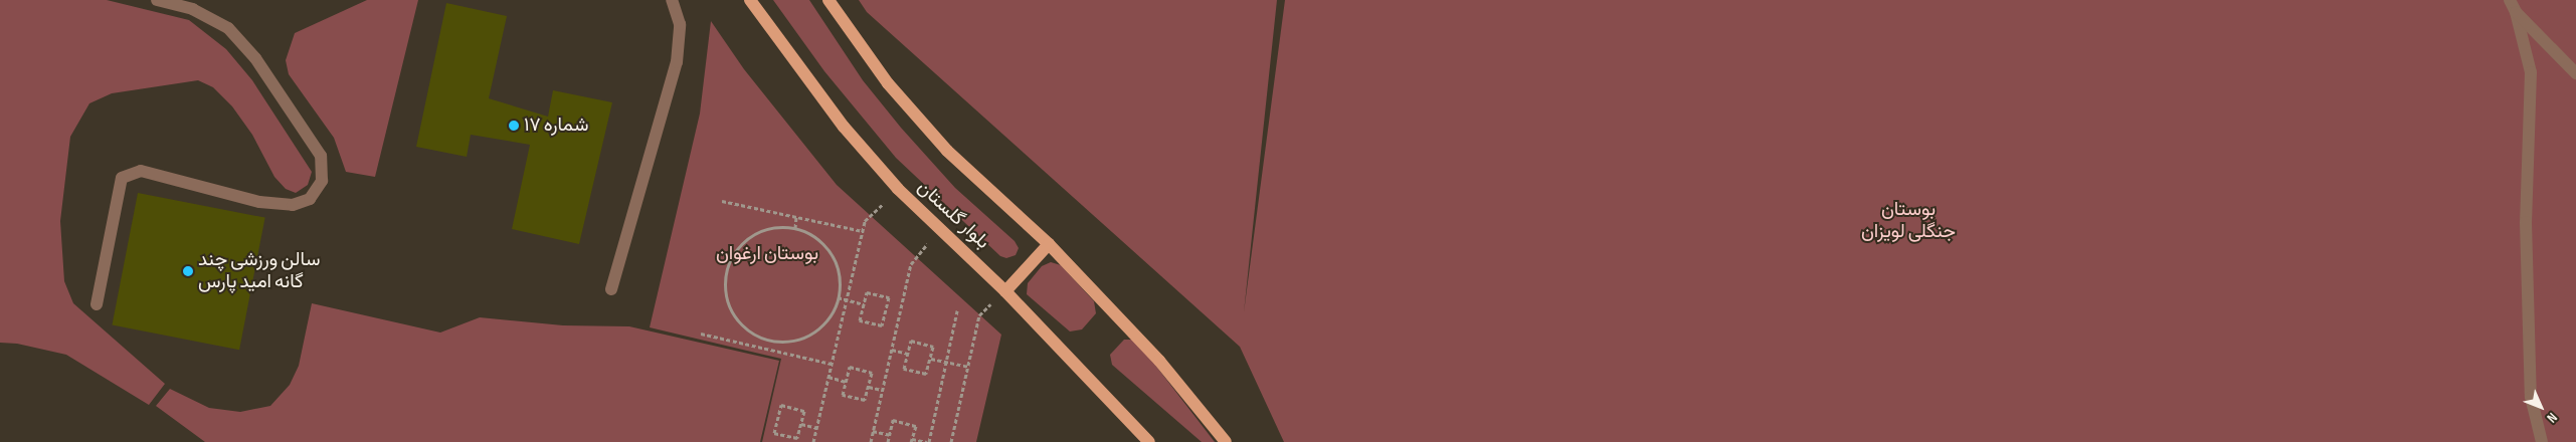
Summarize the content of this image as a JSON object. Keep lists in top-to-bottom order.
{
  "streets": {
    "main road": ["بلوار گلستان"]
  },
  "parks": ["بوستان جنگلی لویزان", "بوستان ارغوان"],
  "places": ["شماره ۱۷", "سالن ورزشی چند گانه امید پارس"],
  "north": "bottom right"
}
